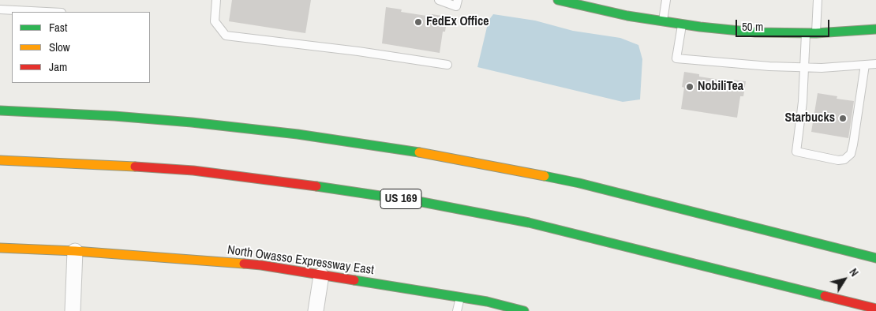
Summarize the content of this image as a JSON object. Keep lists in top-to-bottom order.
{
  "streets": {
    "main road": ["US 169", "North Owasso Expressway East"]
  },
  "places": ["FedEx Office", "NobiliTea", "Starbucks"],
  "legend": ["Fast", "Slow", "Jam"],
  "scale_bar": "50 m",
  "north": "top right"
}
